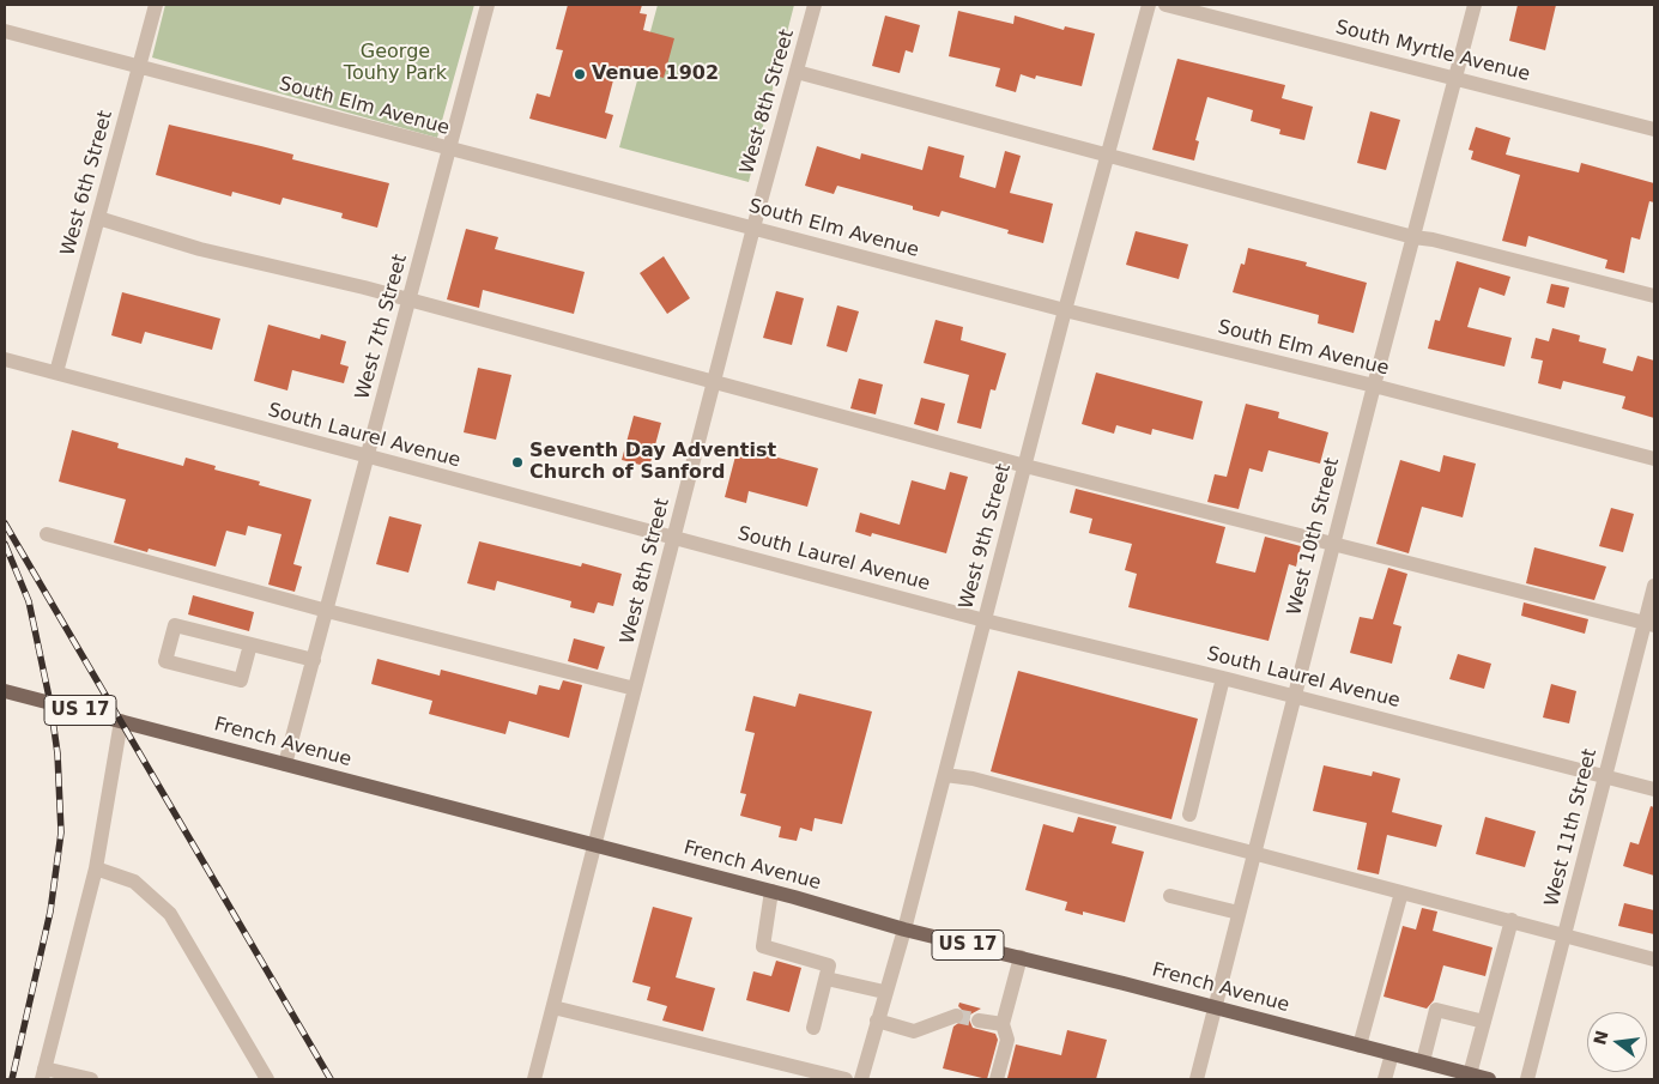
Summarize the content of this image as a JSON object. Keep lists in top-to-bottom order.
{
  "streets": {
    "main road": ["US 17", "French Avenue"],
    "street": [
      "South Myrtle Avenue",
      "West 8th Street",
      "South Elm Avenue",
      "West 6th Street",
      "West 7th Street",
      "South Laurel Avenue",
      "West 9th Street",
      "West 10th Street",
      "West 11th Street"
    ]
  },
  "crossings": [
    ["South Myrtle Avenue", "West 10th Street"],
    ["West 8th Street", "South Elm Avenue"],
    ["West 8th Street", "South Laurel Avenue"],
    ["West 8th Street", "French Avenue"],
    ["South Elm Avenue", "West 6th Street"],
    ["South Elm Avenue", "West 7th Street"],
    ["South Elm Avenue", "West 9th Street"],
    ["South Elm Avenue", "West 10th Street"],
    ["West 6th Street", "South Laurel Avenue"],
    ["West 7th Street", "South Laurel Avenue"],
    ["West 7th Street", "French Avenue"],
    ["South Laurel Avenue", "West 9th Street"],
    ["South Laurel Avenue", "West 10th Street"],
    ["South Laurel Avenue", "West 11th Street"],
    ["West 9th Street", "French Avenue"],
    ["West 10th Street", "French Avenue"]
  ],
  "parks": ["George Touhy Park"],
  "places": ["Venue 1902", "Seventh Day Adventist Church of Sanford"],
  "north": "left"
}
